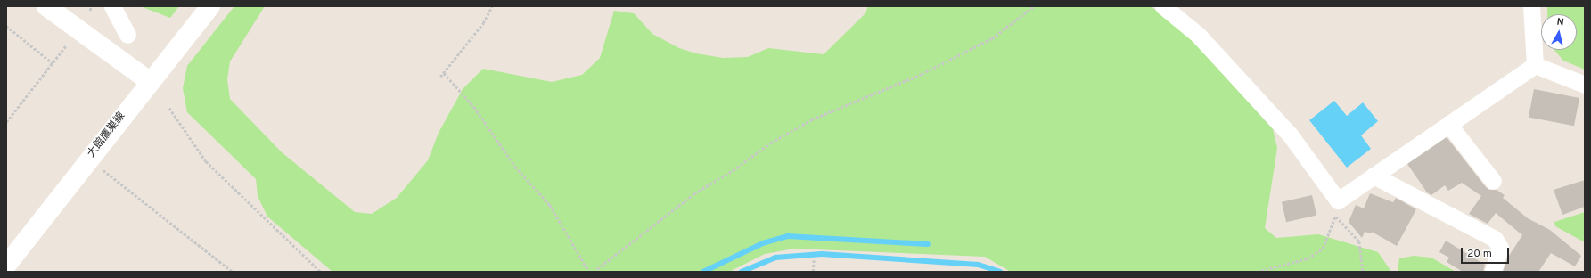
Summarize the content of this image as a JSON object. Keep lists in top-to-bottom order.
{
  "streets": {
    "main road": ["大館鷹巣線"]
  },
  "scale_bar": "20 m",
  "north": "top"
}
